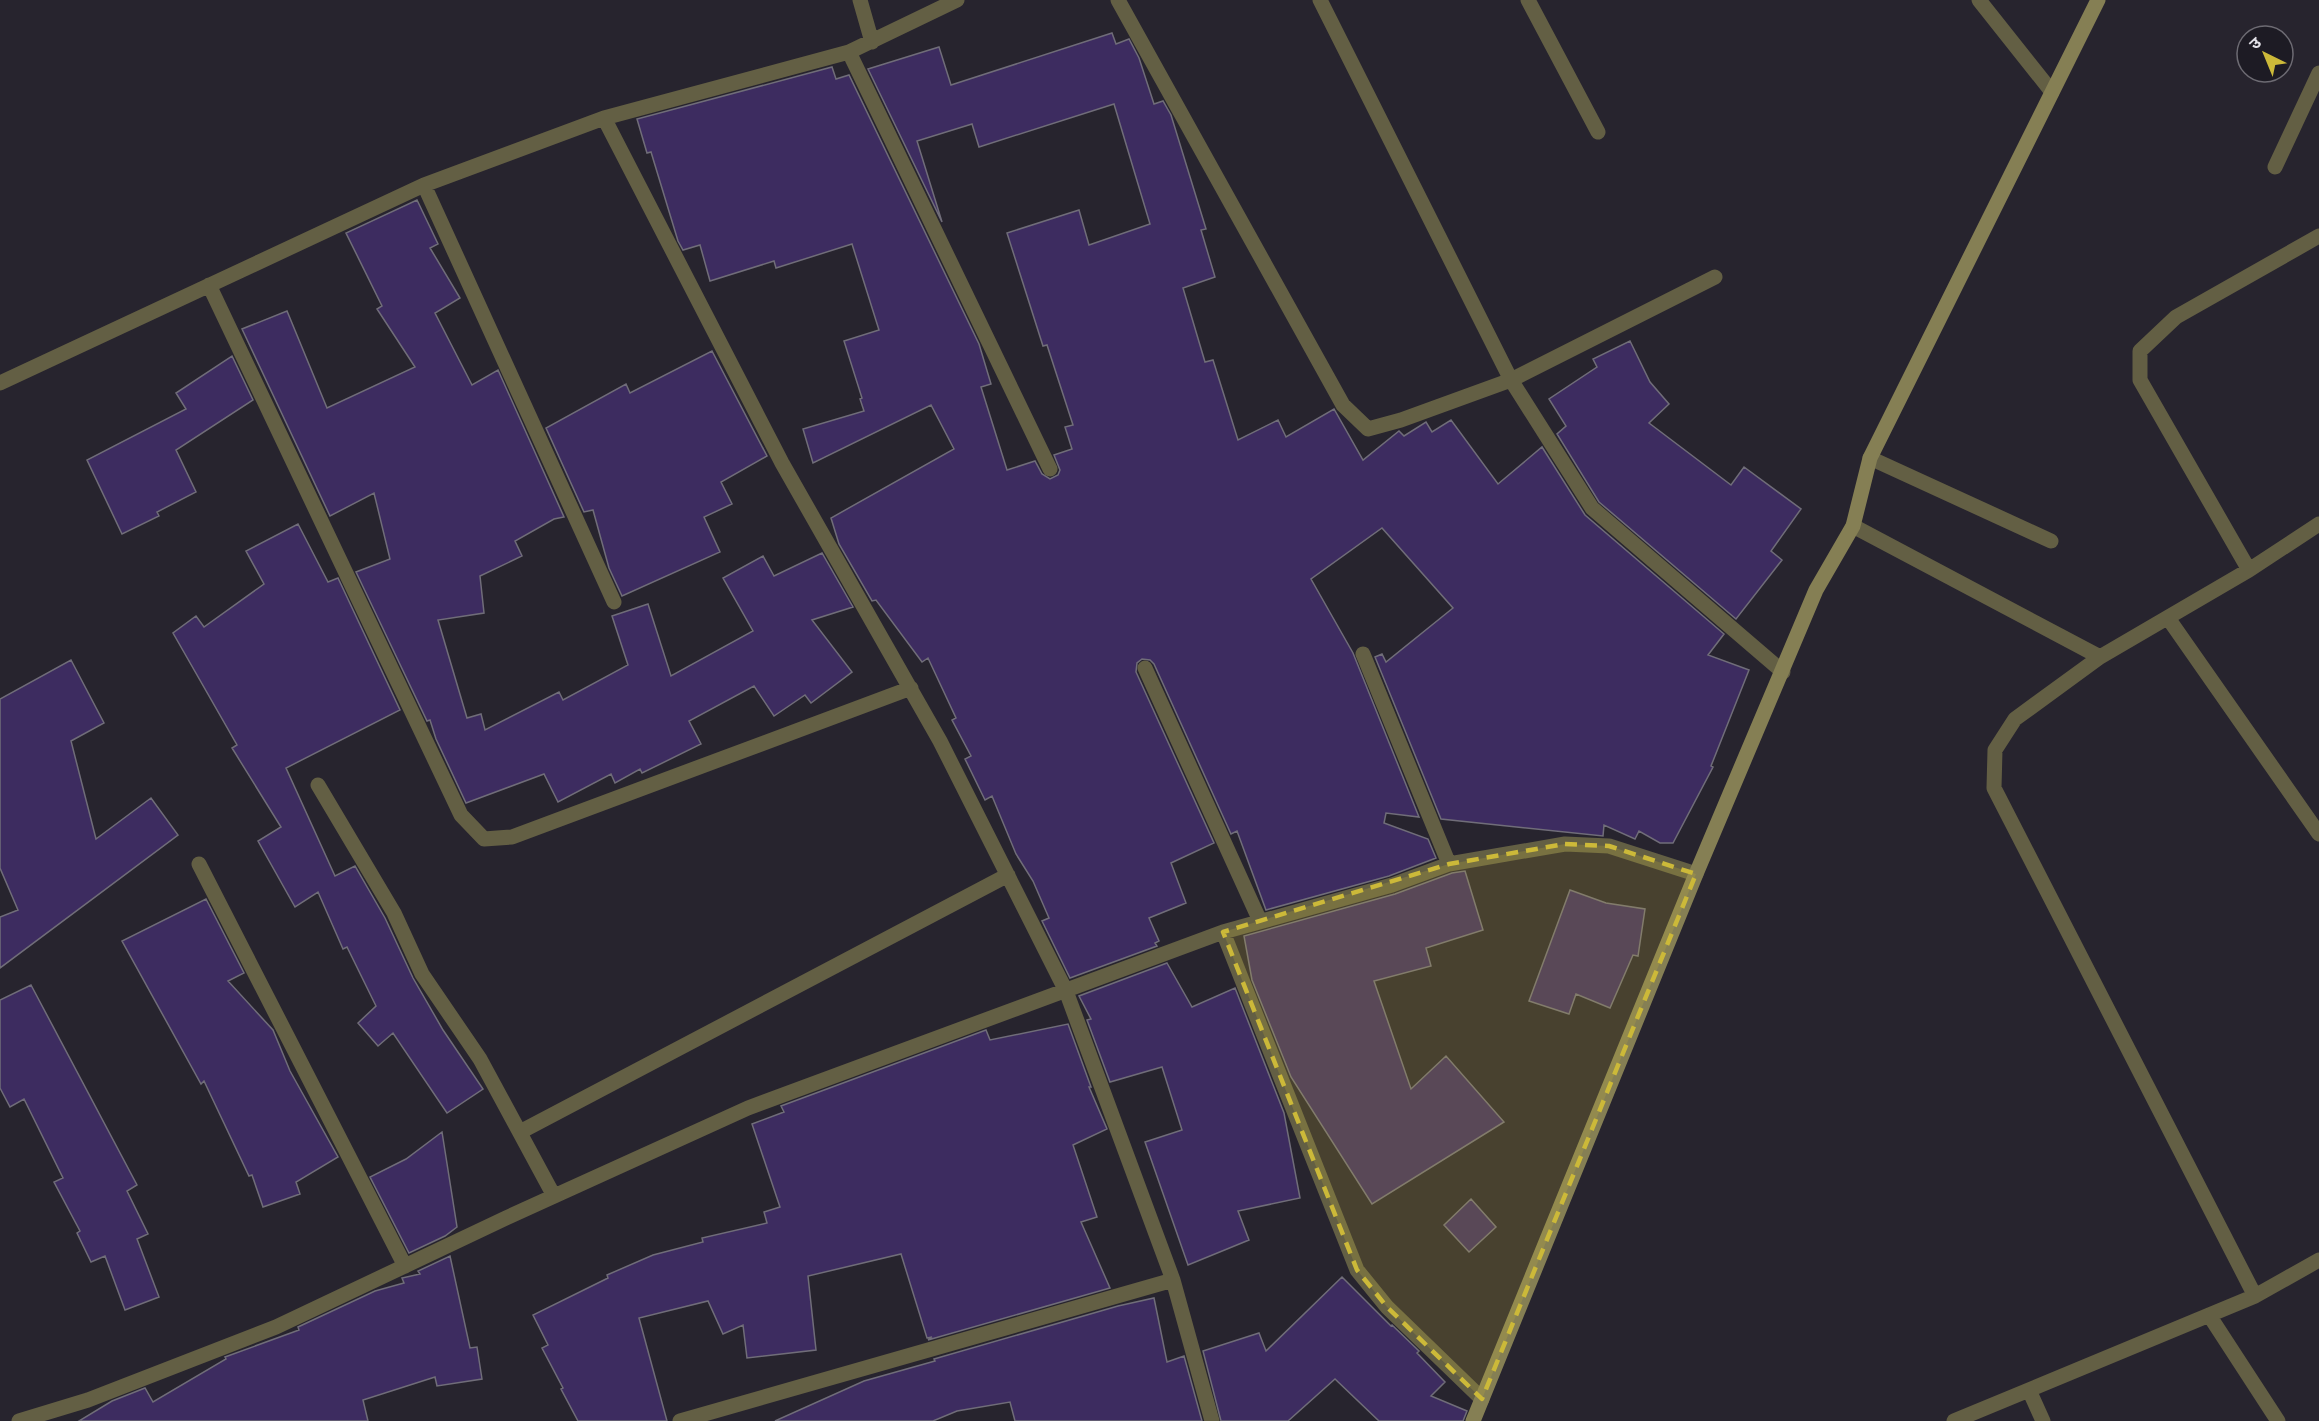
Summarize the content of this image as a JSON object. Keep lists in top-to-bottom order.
{
  "north": "top left"
}
